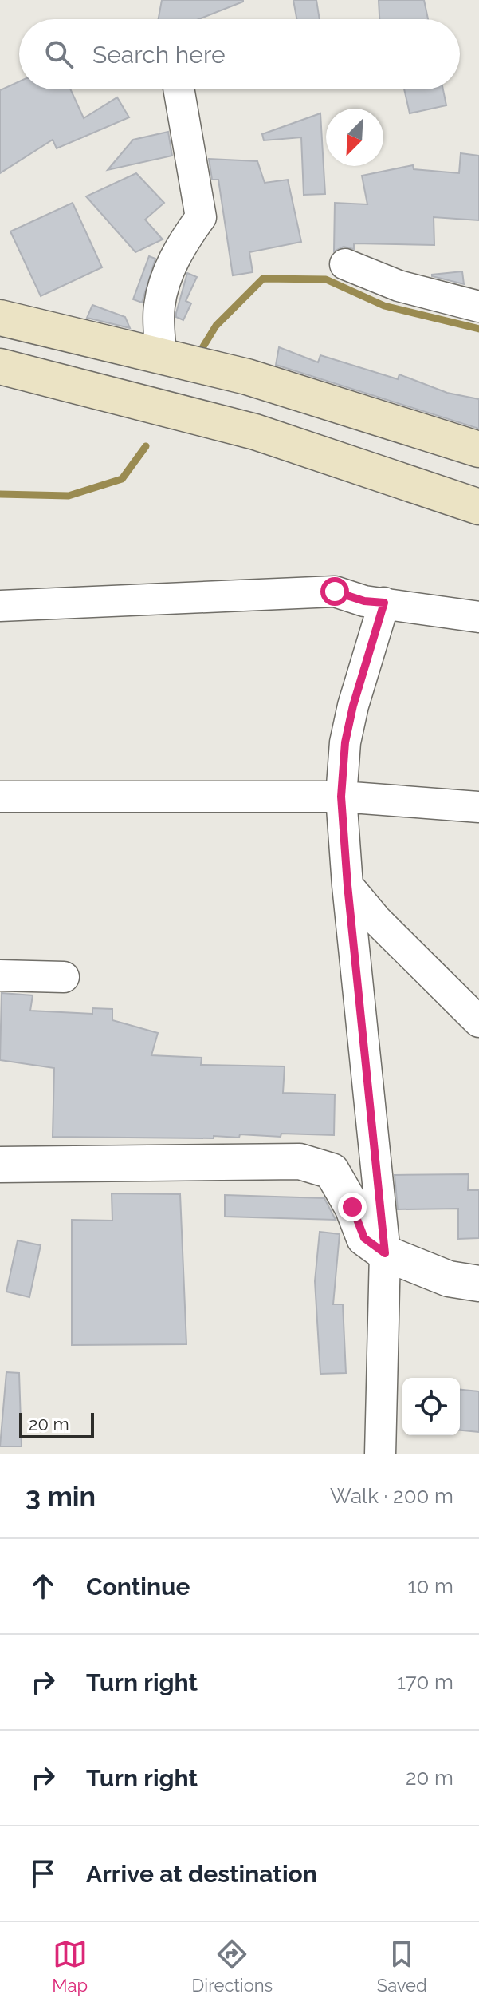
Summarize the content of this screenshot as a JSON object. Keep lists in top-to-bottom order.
{
  "scale_bar": "20 m",
  "north": "bottom left",
  "page": {
    "search": "Search here",
    "scale": "20 m",
    "heading": ["3 min", "Walk · 200 m"],
    "list": [
      ["Continue", "10 m"],
      ["Turn right", "170 m"],
      ["Turn right", "20 m"],
      "Arrive at destination"
    ],
    "nav": ["Map", "Directions", "Saved"]
  }
}
